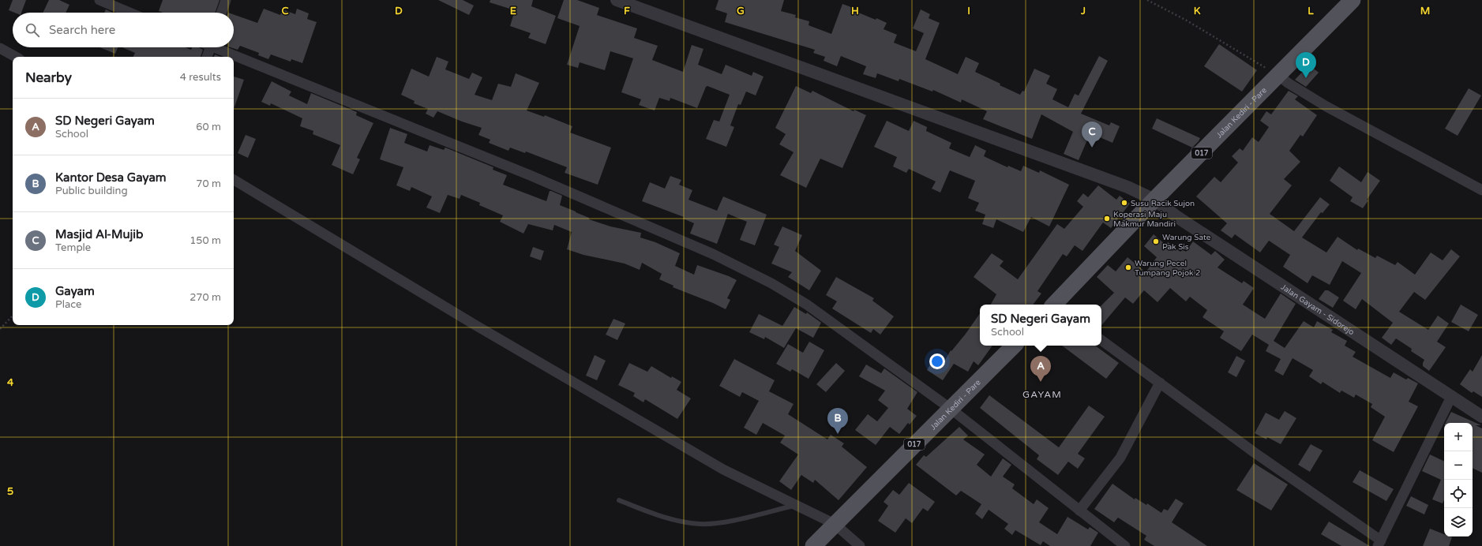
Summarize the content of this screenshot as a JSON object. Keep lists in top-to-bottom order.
{
  "streets": {
    "main road": ["Jalan Kediri - Pare", "017"],
    "street": ["Jalan Gayam - Sidorejo"]
  },
  "crossings": [
    ["Jalan Kediri - Pare", "Jalan Gayam - Sidorejo"]
  ],
  "districts": ["GAYAM"],
  "places": [
    "Susu Racik Sujon",
    "Koperasi Maju Makmur Mandiri",
    "Warung Sate Pak Sis",
    "Warung Pecel Tumpang Pojok 2"
  ],
  "page": {
    "search": "Search here",
    "pins": [
      "D",
      "C",
      "A",
      "B"
    ],
    "heading": ["Nearby", "4 results"],
    "list": [
      {
        "mark": "A",
        "name": "SD Negeri Gayam",
        "note": "School",
        "value": "60 m"
      },
      {
        "mark": "B",
        "name": "Kantor Desa Gayam",
        "note": "Public building",
        "value": "70 m"
      },
      {
        "mark": "C",
        "name": "Masjid Al-Mujib",
        "note": "Temple",
        "value": "150 m"
      },
      {
        "mark": "D",
        "name": "Gayam",
        "note": "Place",
        "value": "270 m"
      }
    ],
    "popup": ["SD Negeri Gayam", "School"],
    "map_buttons": ["+", "−"]
  },
  "grid": {
    "columns": [
      "C",
      "D",
      "E",
      "F",
      "G",
      "H",
      "I",
      "J",
      "K",
      "L",
      "M"
    ],
    "rows": ["4", "5"]
  }
}
